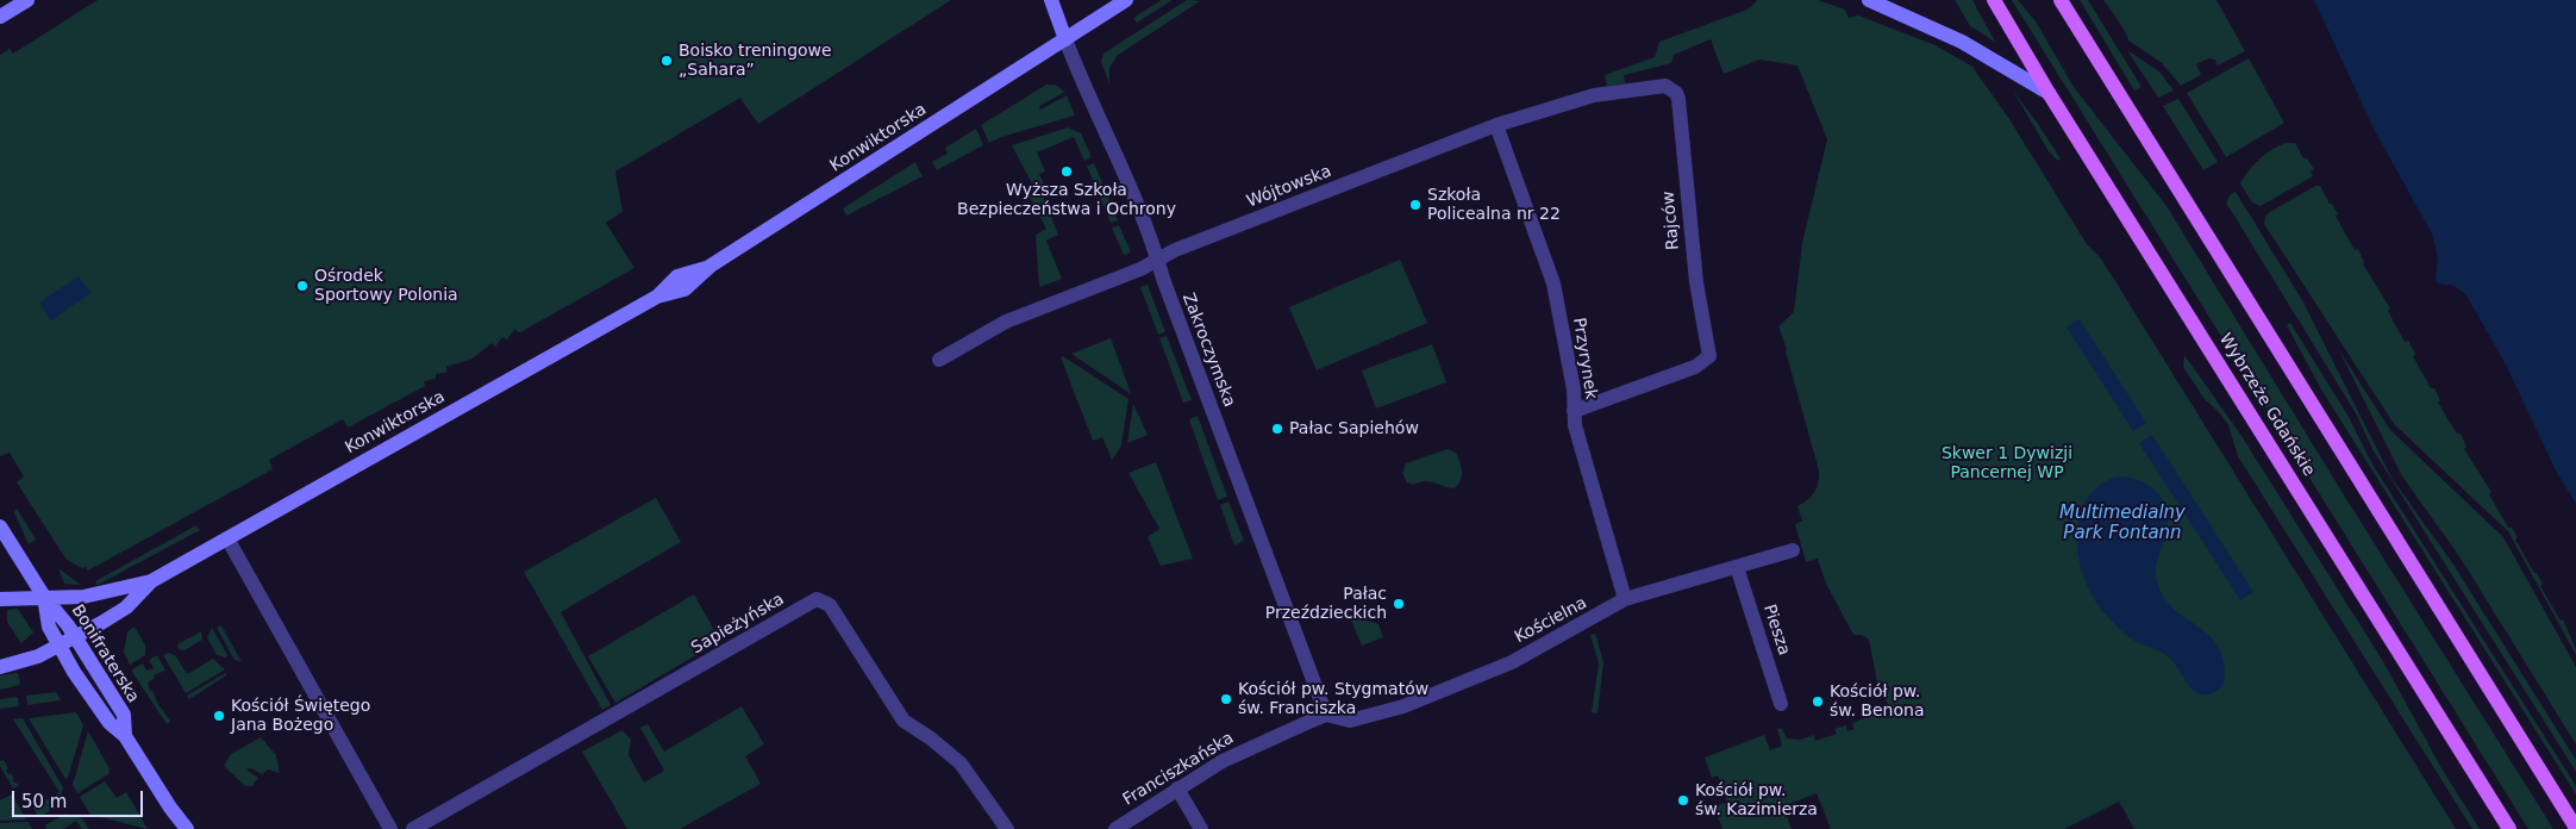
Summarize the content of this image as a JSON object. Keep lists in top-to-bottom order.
{
  "streets": {
    "main road": ["Wybrzeże Gdańskie"],
    "street": [
      "Konwiktorska",
      "Wójtowska",
      "Rajców",
      "Zakroczymska",
      "Przyrynek",
      "Kościelna",
      "Sapieżyńska",
      "Piesza",
      "Bonifraterska",
      "Franciszkańska"
    ]
  },
  "crossings": [
    ["Konwiktorska", "Zakroczymska"],
    ["Konwiktorska", "Bonifraterska"],
    ["Wójtowska", "Rajców"],
    ["Wójtowska", "Zakroczymska"],
    ["Wójtowska", "Przyrynek"],
    ["Rajców", "Przyrynek"],
    ["Zakroczymska", "Kościelna"],
    ["Zakroczymska", "Franciszkańska"],
    ["Przyrynek", "Kościelna"],
    ["Kościelna", "Piesza"],
    ["Kościelna", "Franciszkańska"]
  ],
  "water": ["Multimedialny Park Fontann"],
  "parks": ["Skwer 1 Dywizji Pancernej WP"],
  "places": [
    "Boisko treningowe „Sahara”",
    "Wyższa Szkoła Bezpieczeństwa i Ochrony",
    "Szkoła Policealna nr 22",
    "Ośrodek Sportowy Polonia",
    "Pałac Sapiehów",
    "Pałac Przeździeckich",
    "Kościół pw. Stygmatów św. Franciszka",
    "Kościół pw. św. Benona",
    "Kościół Świętego Jana Bożego",
    "Kościół pw. św. Kazimierza"
  ],
  "scale_bar": "50 m"
}
